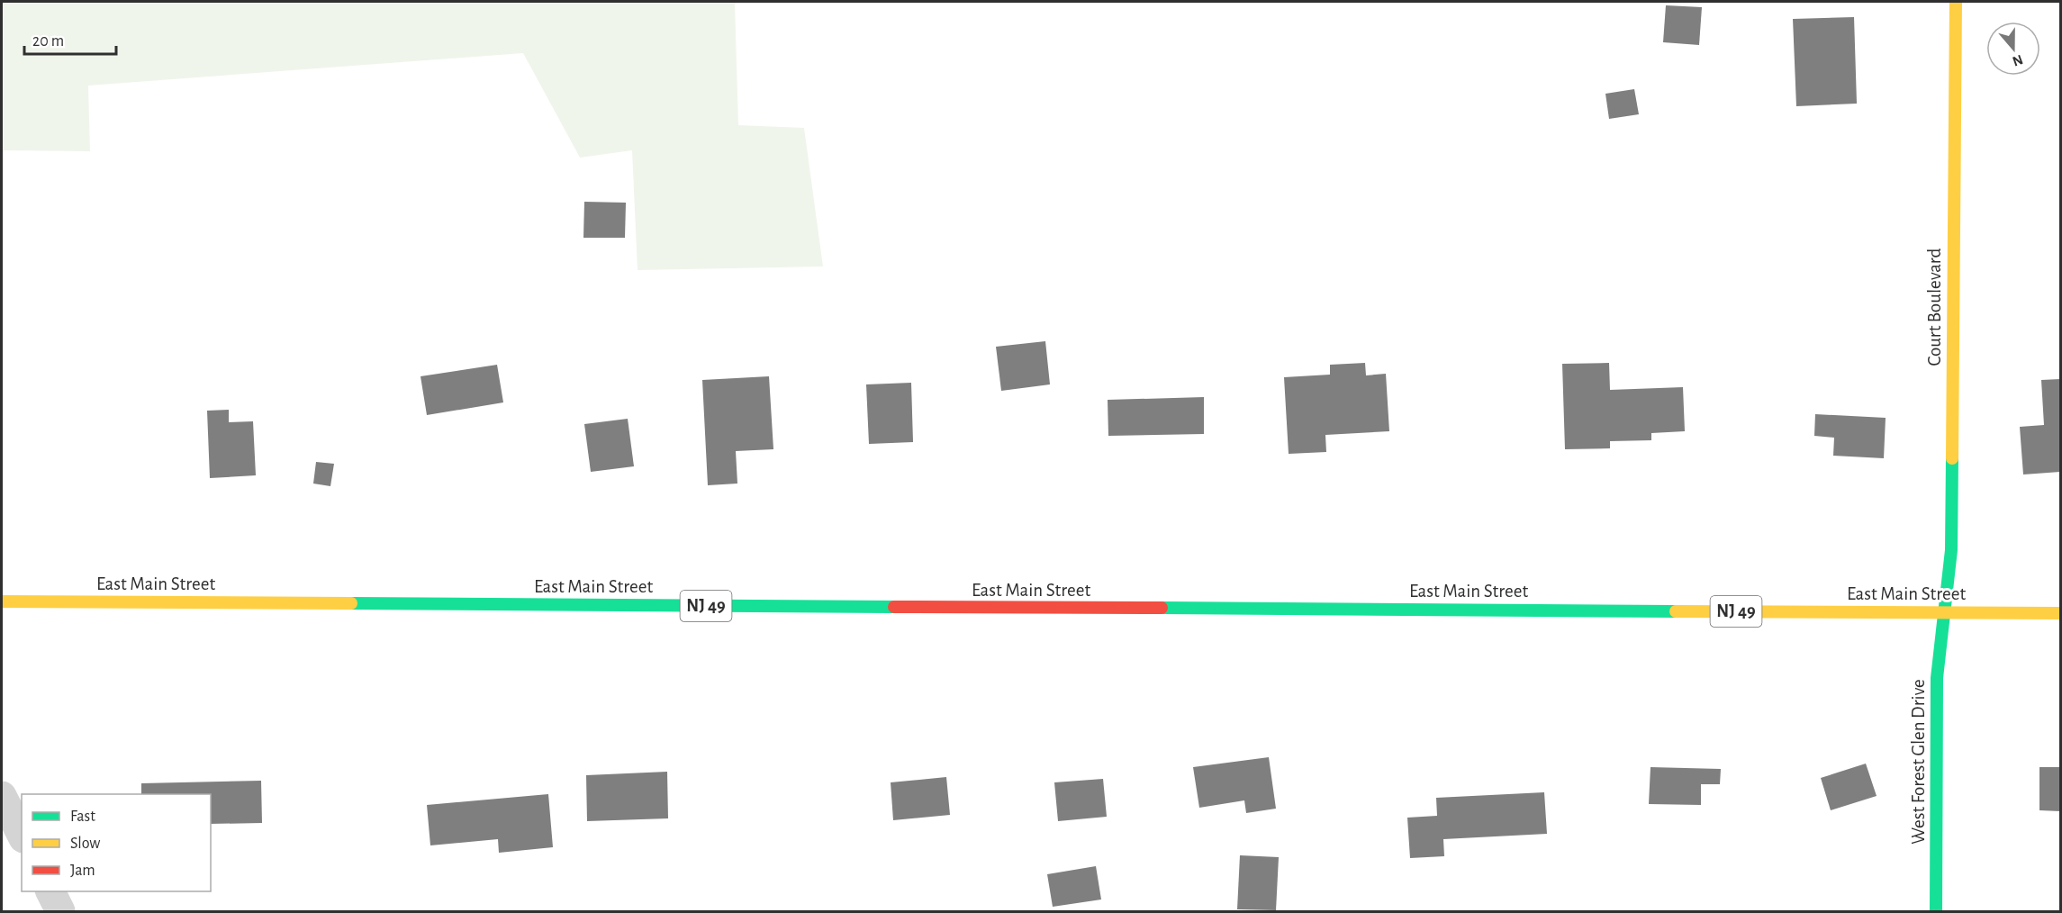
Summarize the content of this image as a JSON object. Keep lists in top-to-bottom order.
{
  "streets": {
    "main road": [
      "Court Boulevard",
      "East Main Street",
      "NJ 49",
      "West Forest Glen Drive"
    ]
  },
  "crossings": [
    ["Court Boulevard", "East Main Street"],
    ["Court Boulevard", "West Forest Glen Drive"],
    ["East Main Street", "West Forest Glen Drive"]
  ],
  "legend": ["Fast", "Slow", "Jam"],
  "scale_bar": "20 m",
  "north": "bottom"
}
